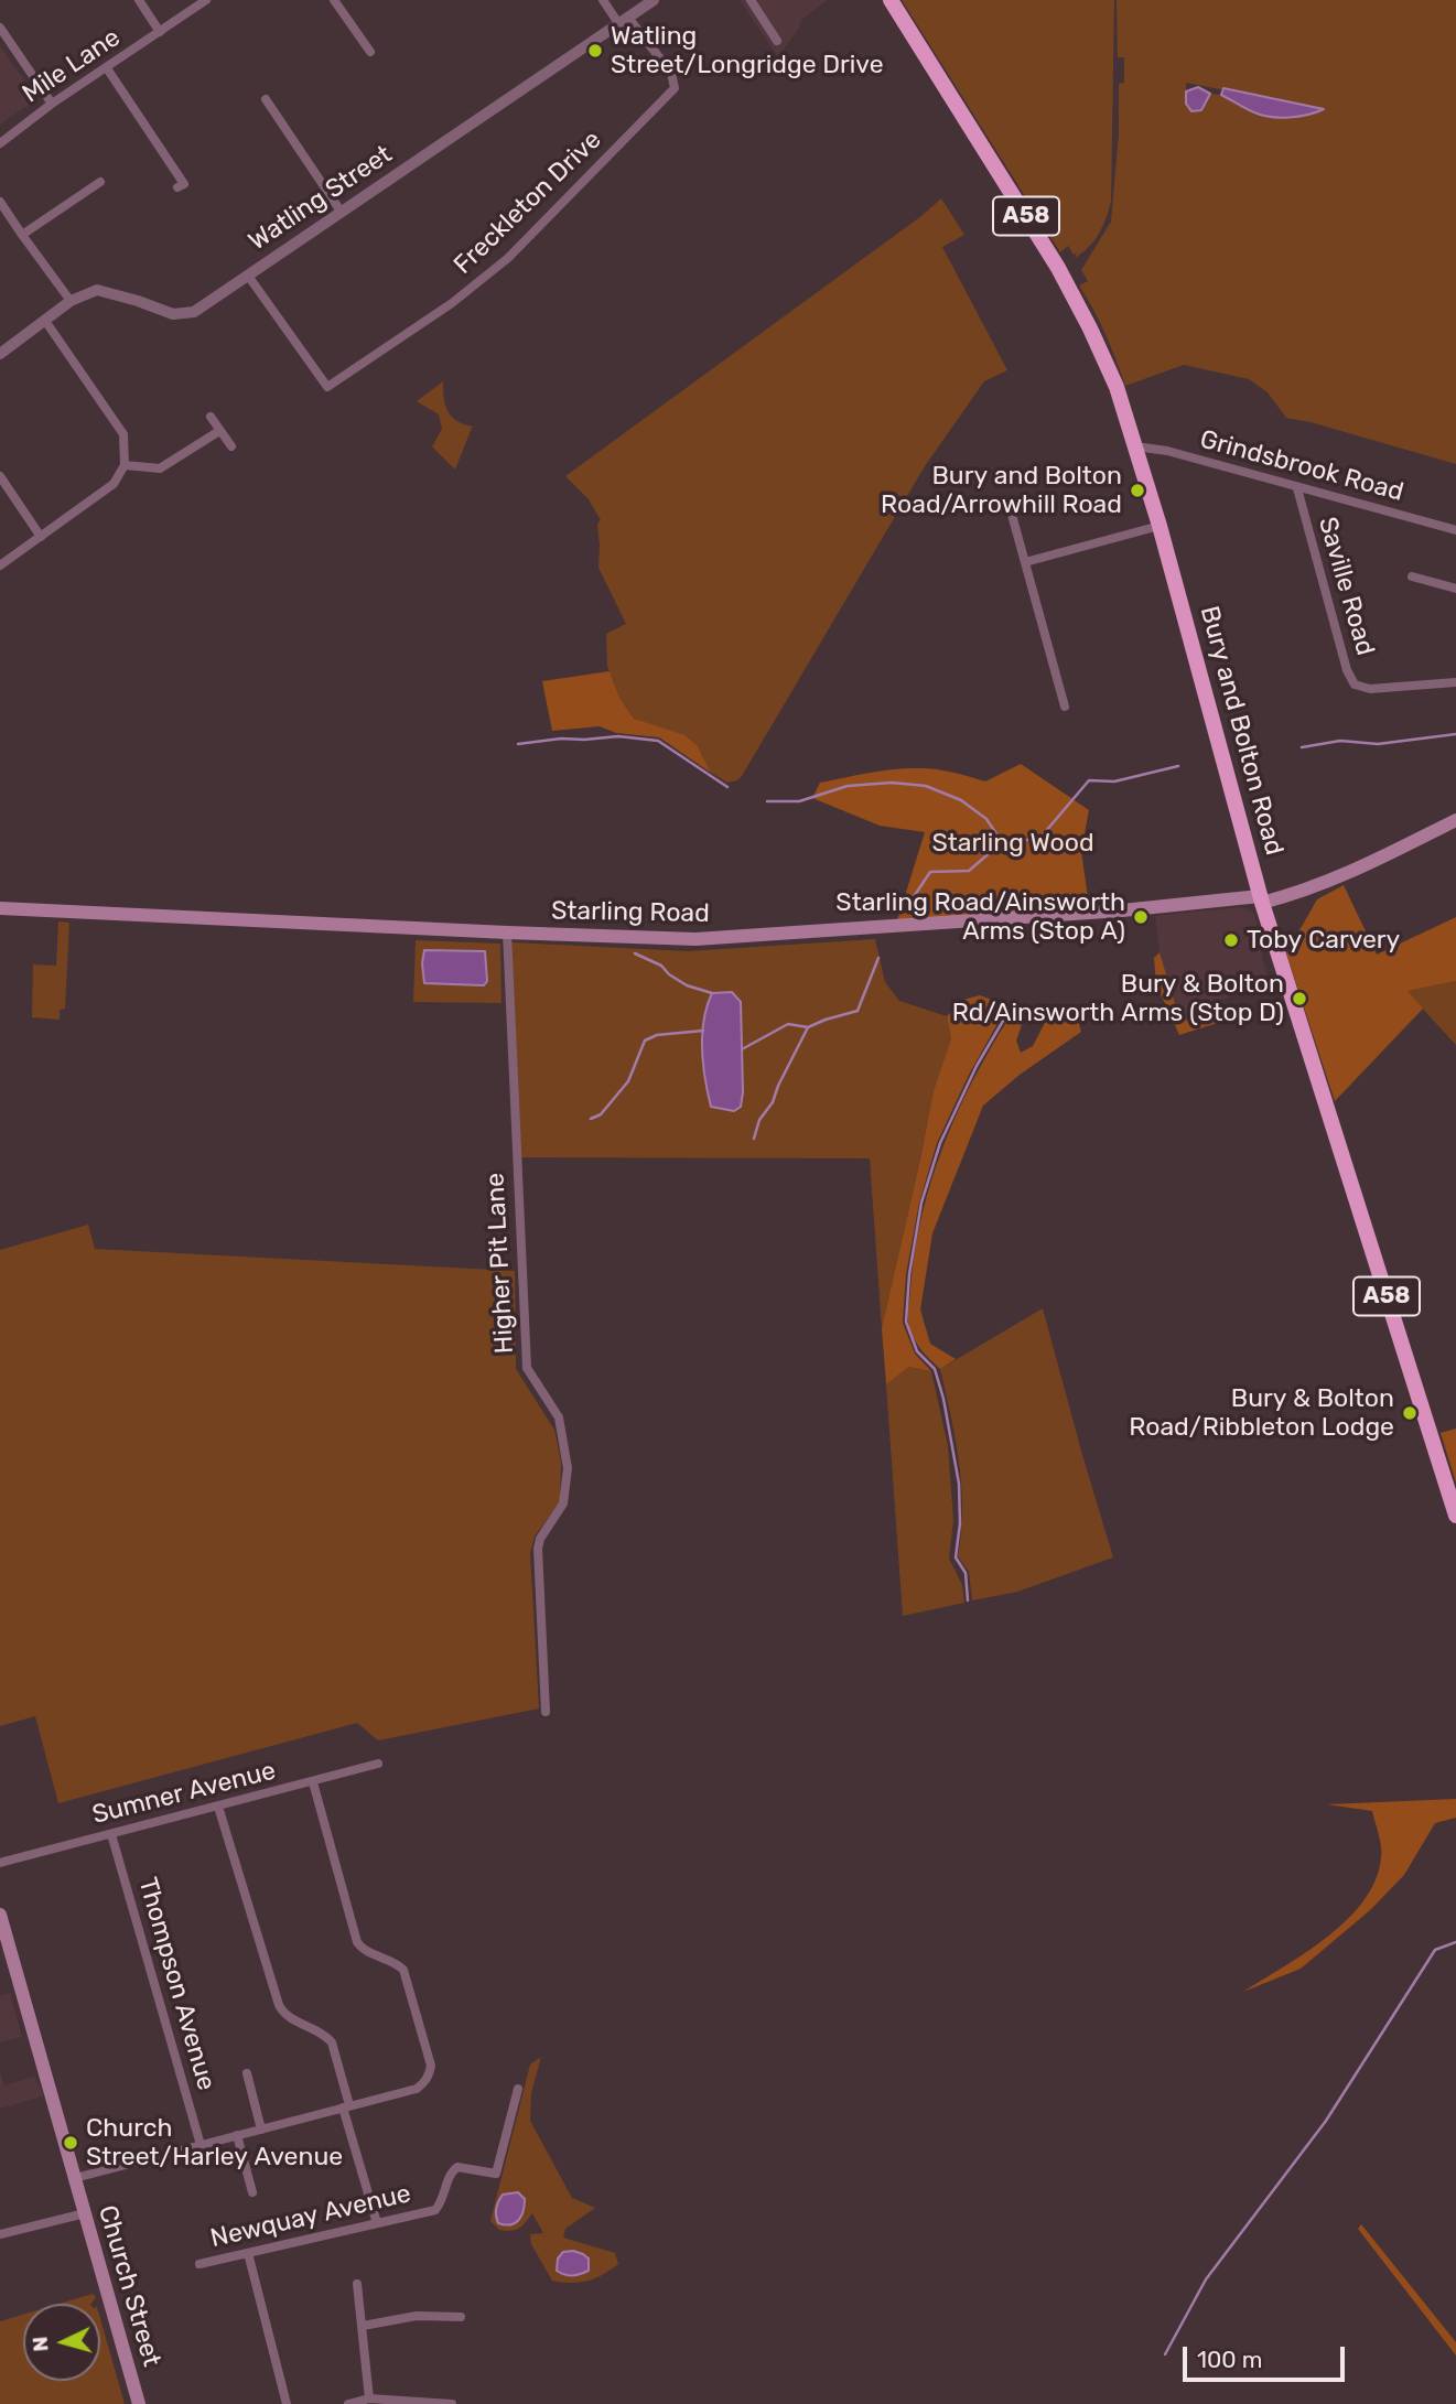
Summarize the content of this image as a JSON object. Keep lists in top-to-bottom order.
{
  "streets": {
    "highway": ["A58", "Bury and Bolton Road"],
    "main road": ["Starling Road", "Church Street"],
    "street": [
      "Mile Lane",
      "Watling Street",
      "Freckleton Drive",
      "Grindsbrook Road",
      "Saville Road",
      "Higher Pit Lane",
      "Sumner Avenue",
      "Thompson Avenue",
      "Newquay Avenue"
    ]
  },
  "crossings": [
    ["Watling Street", "Freckleton Drive"],
    ["Grindsbrook Road", "Saville Road"],
    ["Grindsbrook Road", "Bury and Bolton Road"],
    ["Bury and Bolton Road", "Starling Road"],
    ["Starling Road", "Higher Pit Lane"],
    ["Sumner Avenue", "Thompson Avenue"]
  ],
  "parks": ["Starling Wood"],
  "places": [
    "Watling Street/Longridge Drive",
    "Bury and Bolton Road/Arrowhill Road",
    "Starling Road/Ainsworth Arms (Stop A)",
    "Toby Carvery",
    "Bury & Bolton Rd/Ainsworth Arms (Stop D)",
    "Bury & Bolton Road/Ribbleton Lodge",
    "Church Street/Harley Avenue"
  ],
  "scale_bar": "100 m",
  "north": "left"
}
